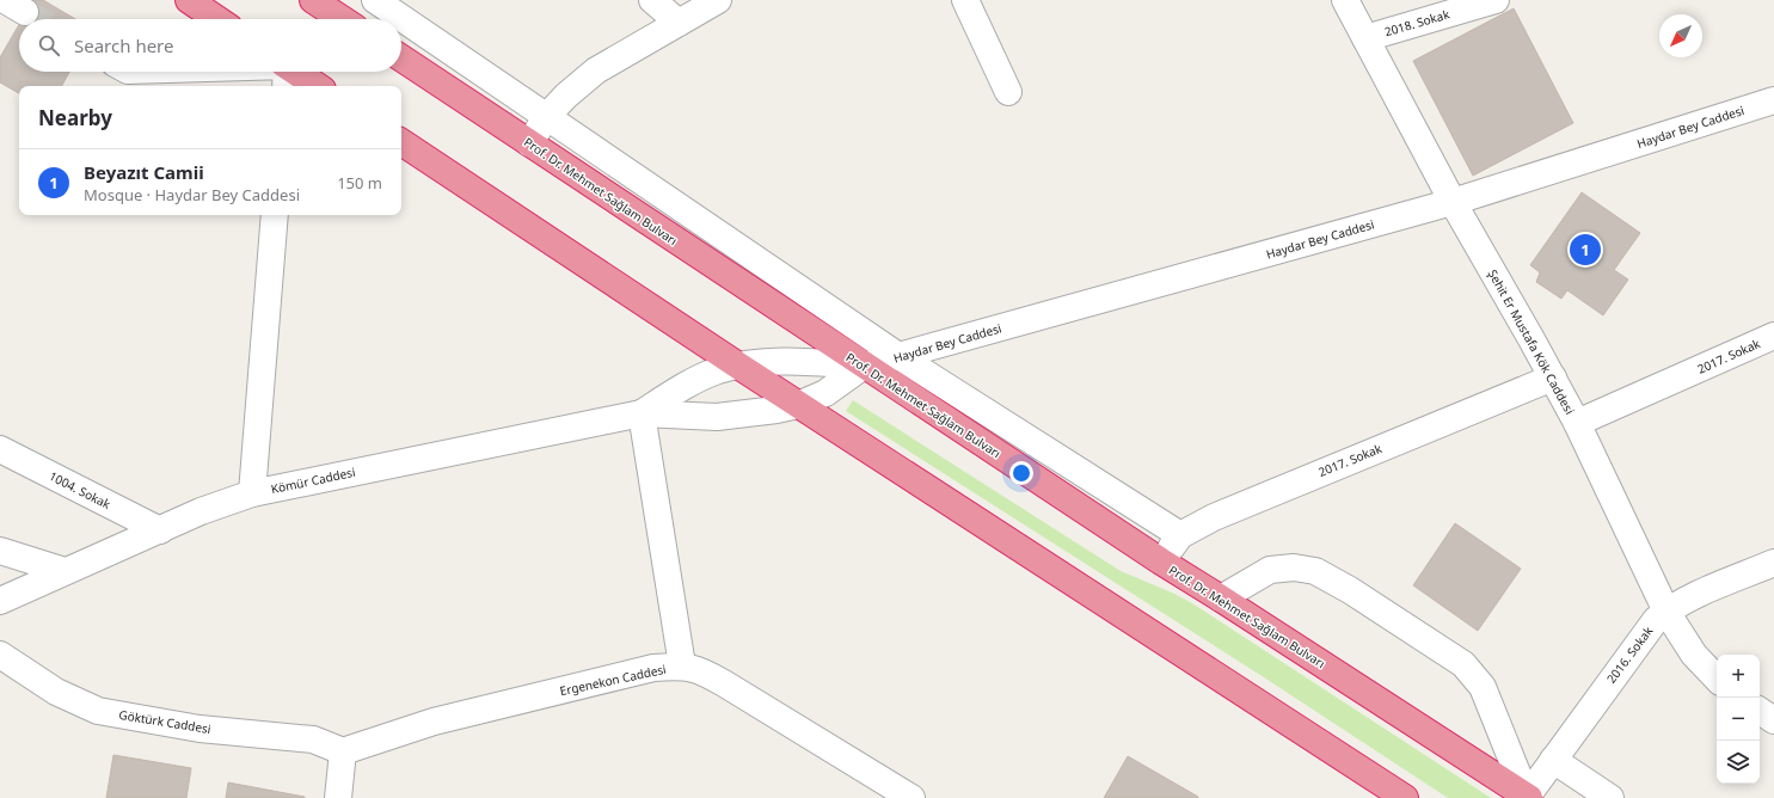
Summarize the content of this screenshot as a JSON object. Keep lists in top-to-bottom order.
{
  "streets": {
    "highway": ["Prof. Dr. Mehmet Sağlam Bulvarı"],
    "street": [
      "2018. Sokak",
      "Haydar Bey Caddesi",
      "Şehit Er Mustafa Kök Caddesi",
      "2017. Sokak",
      "Kömür Caddesi",
      "1004. Sokak",
      "2016. Sokak",
      "Ergenekon Caddesi",
      "Göktürk Caddesi"
    ]
  },
  "crossings": [
    ["2018. Sokak", "Şehit Er Mustafa Kök Caddesi"],
    ["Haydar Bey Caddesi", "Prof. Dr. Mehmet Sağlam Bulvarı"],
    ["Haydar Bey Caddesi", "Şehit Er Mustafa Kök Caddesi"],
    ["Prof. Dr. Mehmet Sağlam Bulvarı", "2017. Sokak"],
    ["Prof. Dr. Mehmet Sağlam Bulvarı", "2016. Sokak"],
    ["Şehit Er Mustafa Kök Caddesi", "2017. Sokak"],
    ["Şehit Er Mustafa Kök Caddesi", "2016. Sokak"],
    ["Kömür Caddesi", "1004. Sokak"],
    ["Ergenekon Caddesi", "Göktürk Caddesi"]
  ],
  "north": "bottom left",
  "page": {
    "search": "Search here",
    "heading": "Nearby",
    "list": [
      {
        "mark": "1",
        "name": "Beyazıt Camii",
        "note": "Mosque · Haydar Bey Caddesi",
        "value": "150 m"
      }
    ],
    "pins": "1",
    "map_buttons": ["+", "−"]
  }
}
